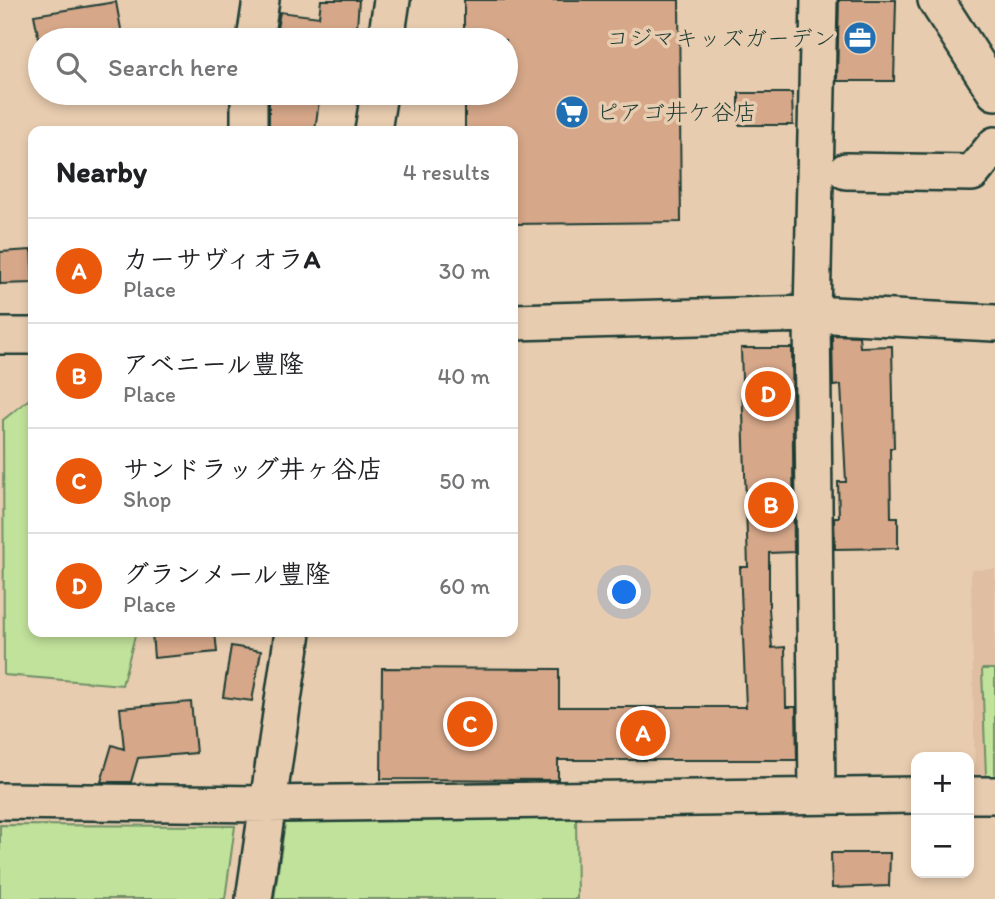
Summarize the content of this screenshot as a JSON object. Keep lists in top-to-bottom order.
{
  "places": {
    "office": ["コジマキッズガーデン"],
    "supermarket": ["ピアゴ井ケ谷店"]
  },
  "page": {
    "search": "Search here",
    "heading": ["Nearby", "4 results"],
    "list": [
      {
        "mark": "A",
        "name": "カーサヴィオラA",
        "note": "Place",
        "value": "30 m"
      },
      {
        "mark": "B",
        "name": "アベニール豊隆",
        "note": "Place",
        "value": "40 m"
      },
      {
        "mark": "C",
        "name": "サンドラッグ井ヶ谷店",
        "note": "Shop",
        "value": "50 m"
      },
      {
        "mark": "D",
        "name": "グランメール豊隆",
        "note": "Place",
        "value": "60 m"
      }
    ],
    "pins": [
      "D",
      "B",
      "C",
      "A"
    ],
    "map_buttons": ["+", "−"]
  }
}
